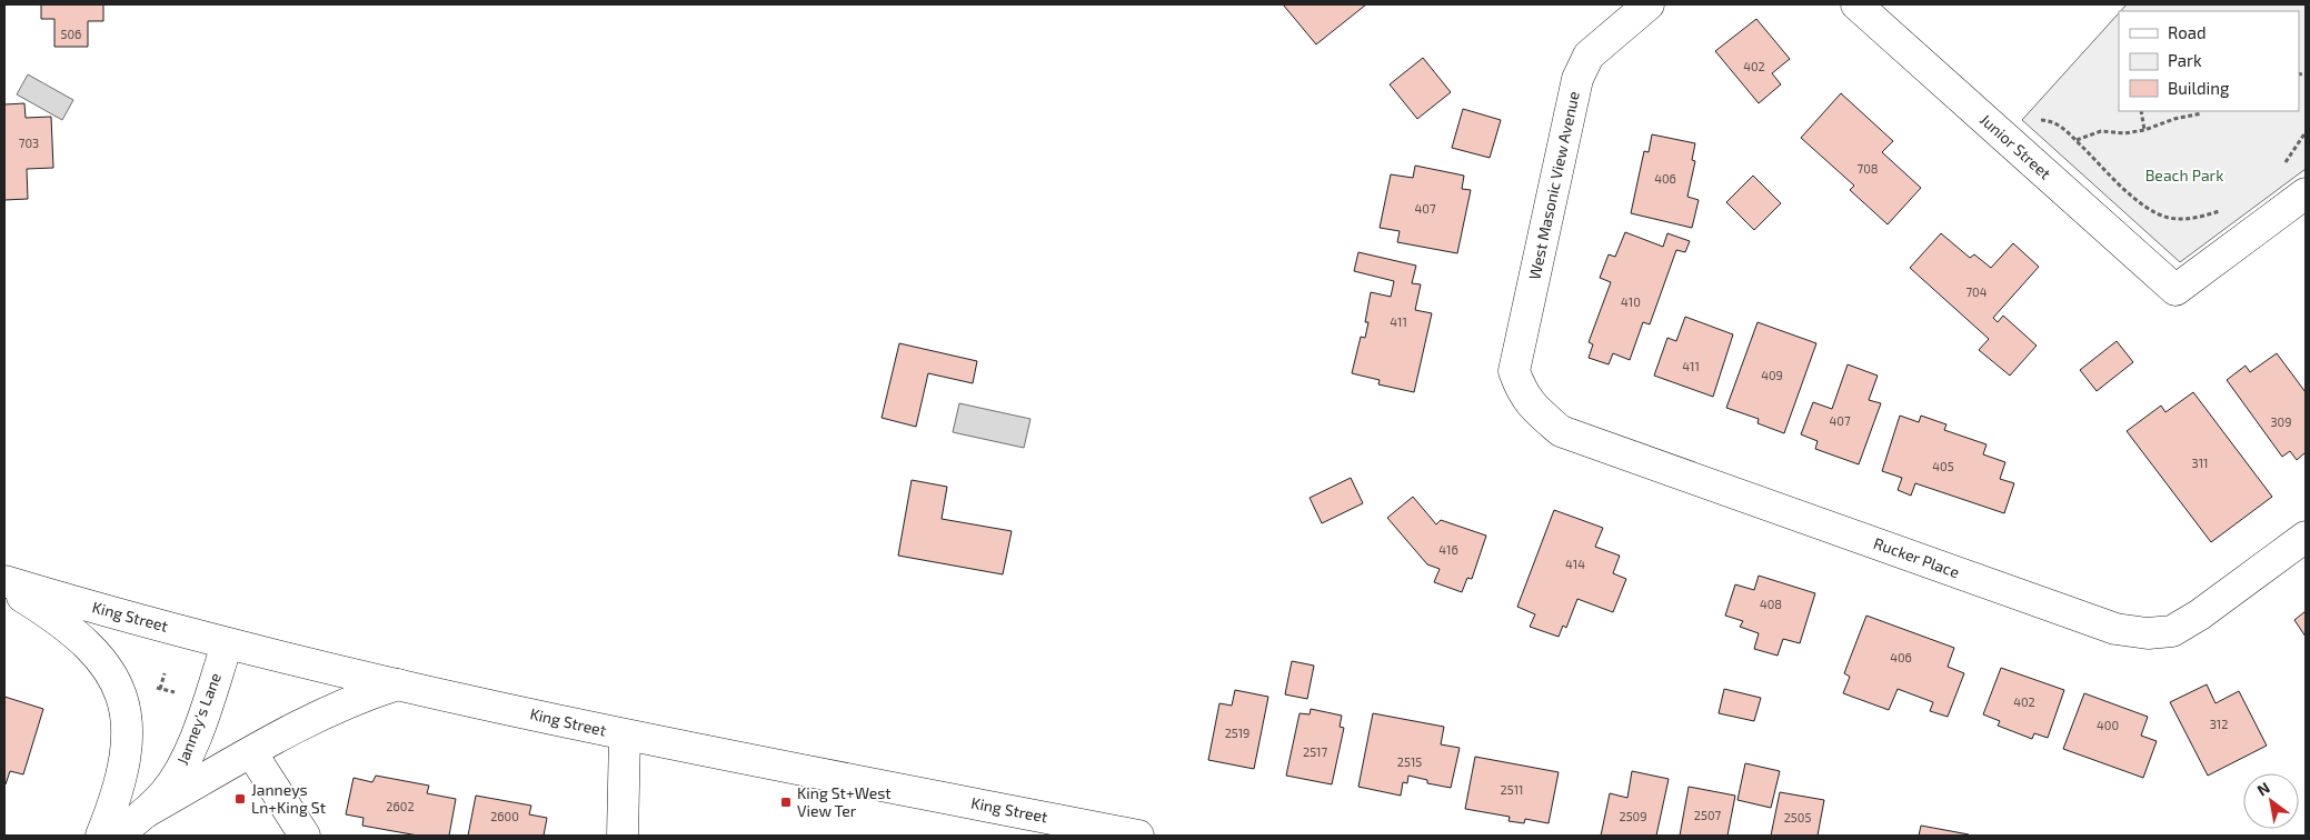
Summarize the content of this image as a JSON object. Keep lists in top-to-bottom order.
{
  "streets": {
    "main road": [
      "Junior Street",
      "West Masonic View Avenue",
      "Rucker Place",
      "King Street",
      "Janney's Lane"
    ]
  },
  "crossings": [
    ["West Masonic View Avenue", "Rucker Place"],
    ["King Street", "Janney's Lane"]
  ],
  "parks": ["Beach Park"],
  "places": {
    "transit": ["Janneys Ln+King St", "King St+West View Ter"]
  },
  "house_numbers": [
    "506",
    "402",
    "703",
    "708",
    "406",
    "407",
    "704",
    "410",
    "411",
    "411",
    "409",
    "407",
    "309",
    "311",
    "405",
    "416",
    "414",
    "408",
    "406",
    "402",
    "312",
    "400",
    "2519",
    "2517",
    "2515",
    "2511",
    "2602",
    "2507",
    "2600",
    "2509",
    "2505"
  ],
  "legend": ["Road", "Park", "Building"],
  "north": "top left"
}
